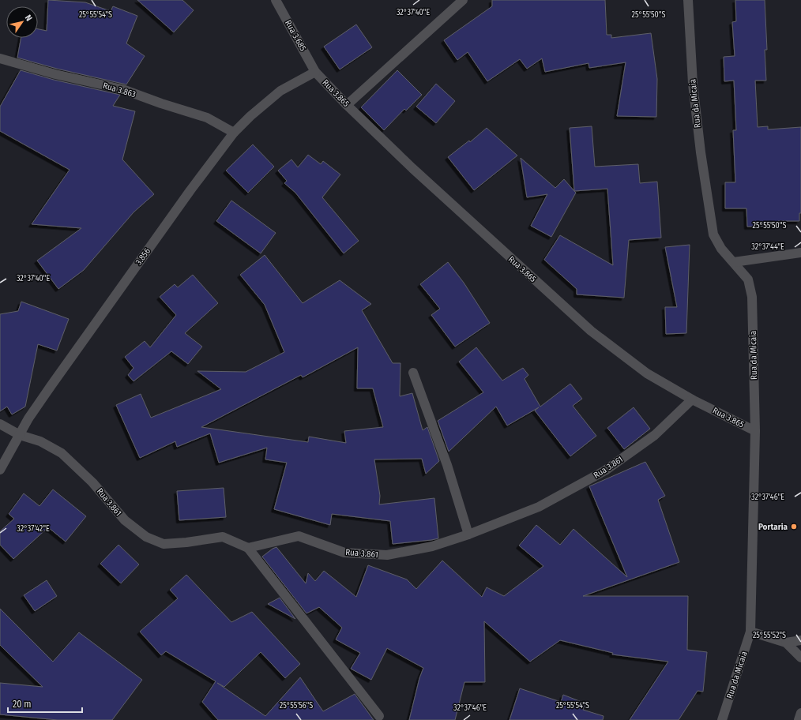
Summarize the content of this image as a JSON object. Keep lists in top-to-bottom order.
{
  "streets": {
    "street": [
      "Rua 3.685",
      "Rua 3.863",
      "Rua 3.865",
      "Rua da Micaia",
      "3.856",
      "Rua 3.861"
    ]
  },
  "crossings": [
    ["Rua 3.685", "Rua 3.865"],
    ["Rua 3.685", "3.856"],
    ["Rua 3.863", "3.856"],
    ["Rua 3.865", "Rua da Micaia"],
    ["Rua 3.865", "3.856"],
    ["Rua 3.865", "Rua 3.861"],
    ["3.856", "Rua 3.861"]
  ],
  "places": ["Portaria"],
  "scale_bar": "20 m",
  "north": "top right",
  "coordinates": [
    "32°37'40\"E",
    "25°55'54\"S",
    "25°55'50\"S",
    "32°37'44\"E",
    "32°37'46\"E",
    "32°37'42\"E",
    "25°55'52\"S",
    "25°55'56\"S"
  ]
}
